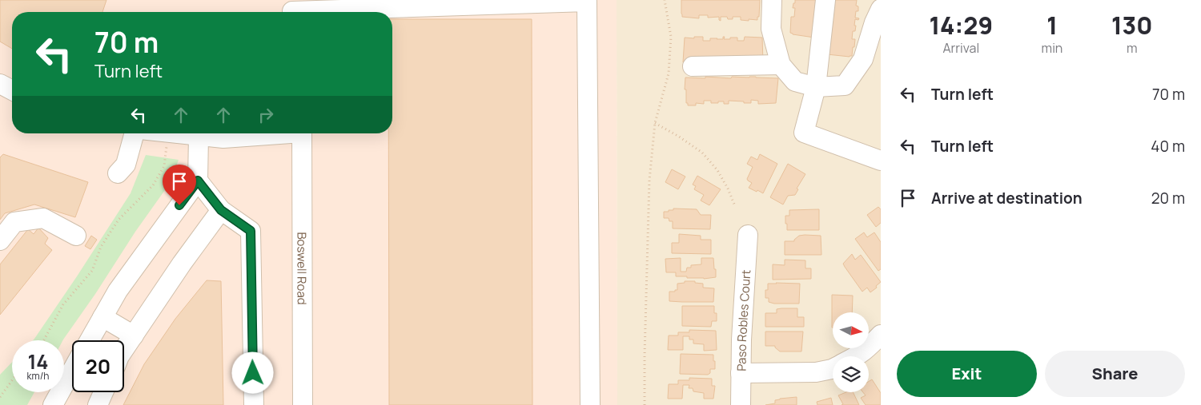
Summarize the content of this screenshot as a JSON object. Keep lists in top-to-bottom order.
{
  "streets": {
    "street": ["Boswell Road", "Paso Robles Court"]
  },
  "north": "right",
  "page": {
    "eta": [
      "14:29",
      "Arrival",
      "1",
      "min",
      "130",
      "m"
    ],
    "turn": ["70 m", "Turn left"],
    "list": [
      {
        "name": "Turn left",
        "value": "70 m"
      },
      {
        "name": "Turn left",
        "value": "40 m"
      },
      {
        "name": "Arrive at destination",
        "value": "20 m"
      }
    ],
    "speed": "14 km/h",
    "limit": "20",
    "buttons": ["Exit", "Share"]
  }
}
